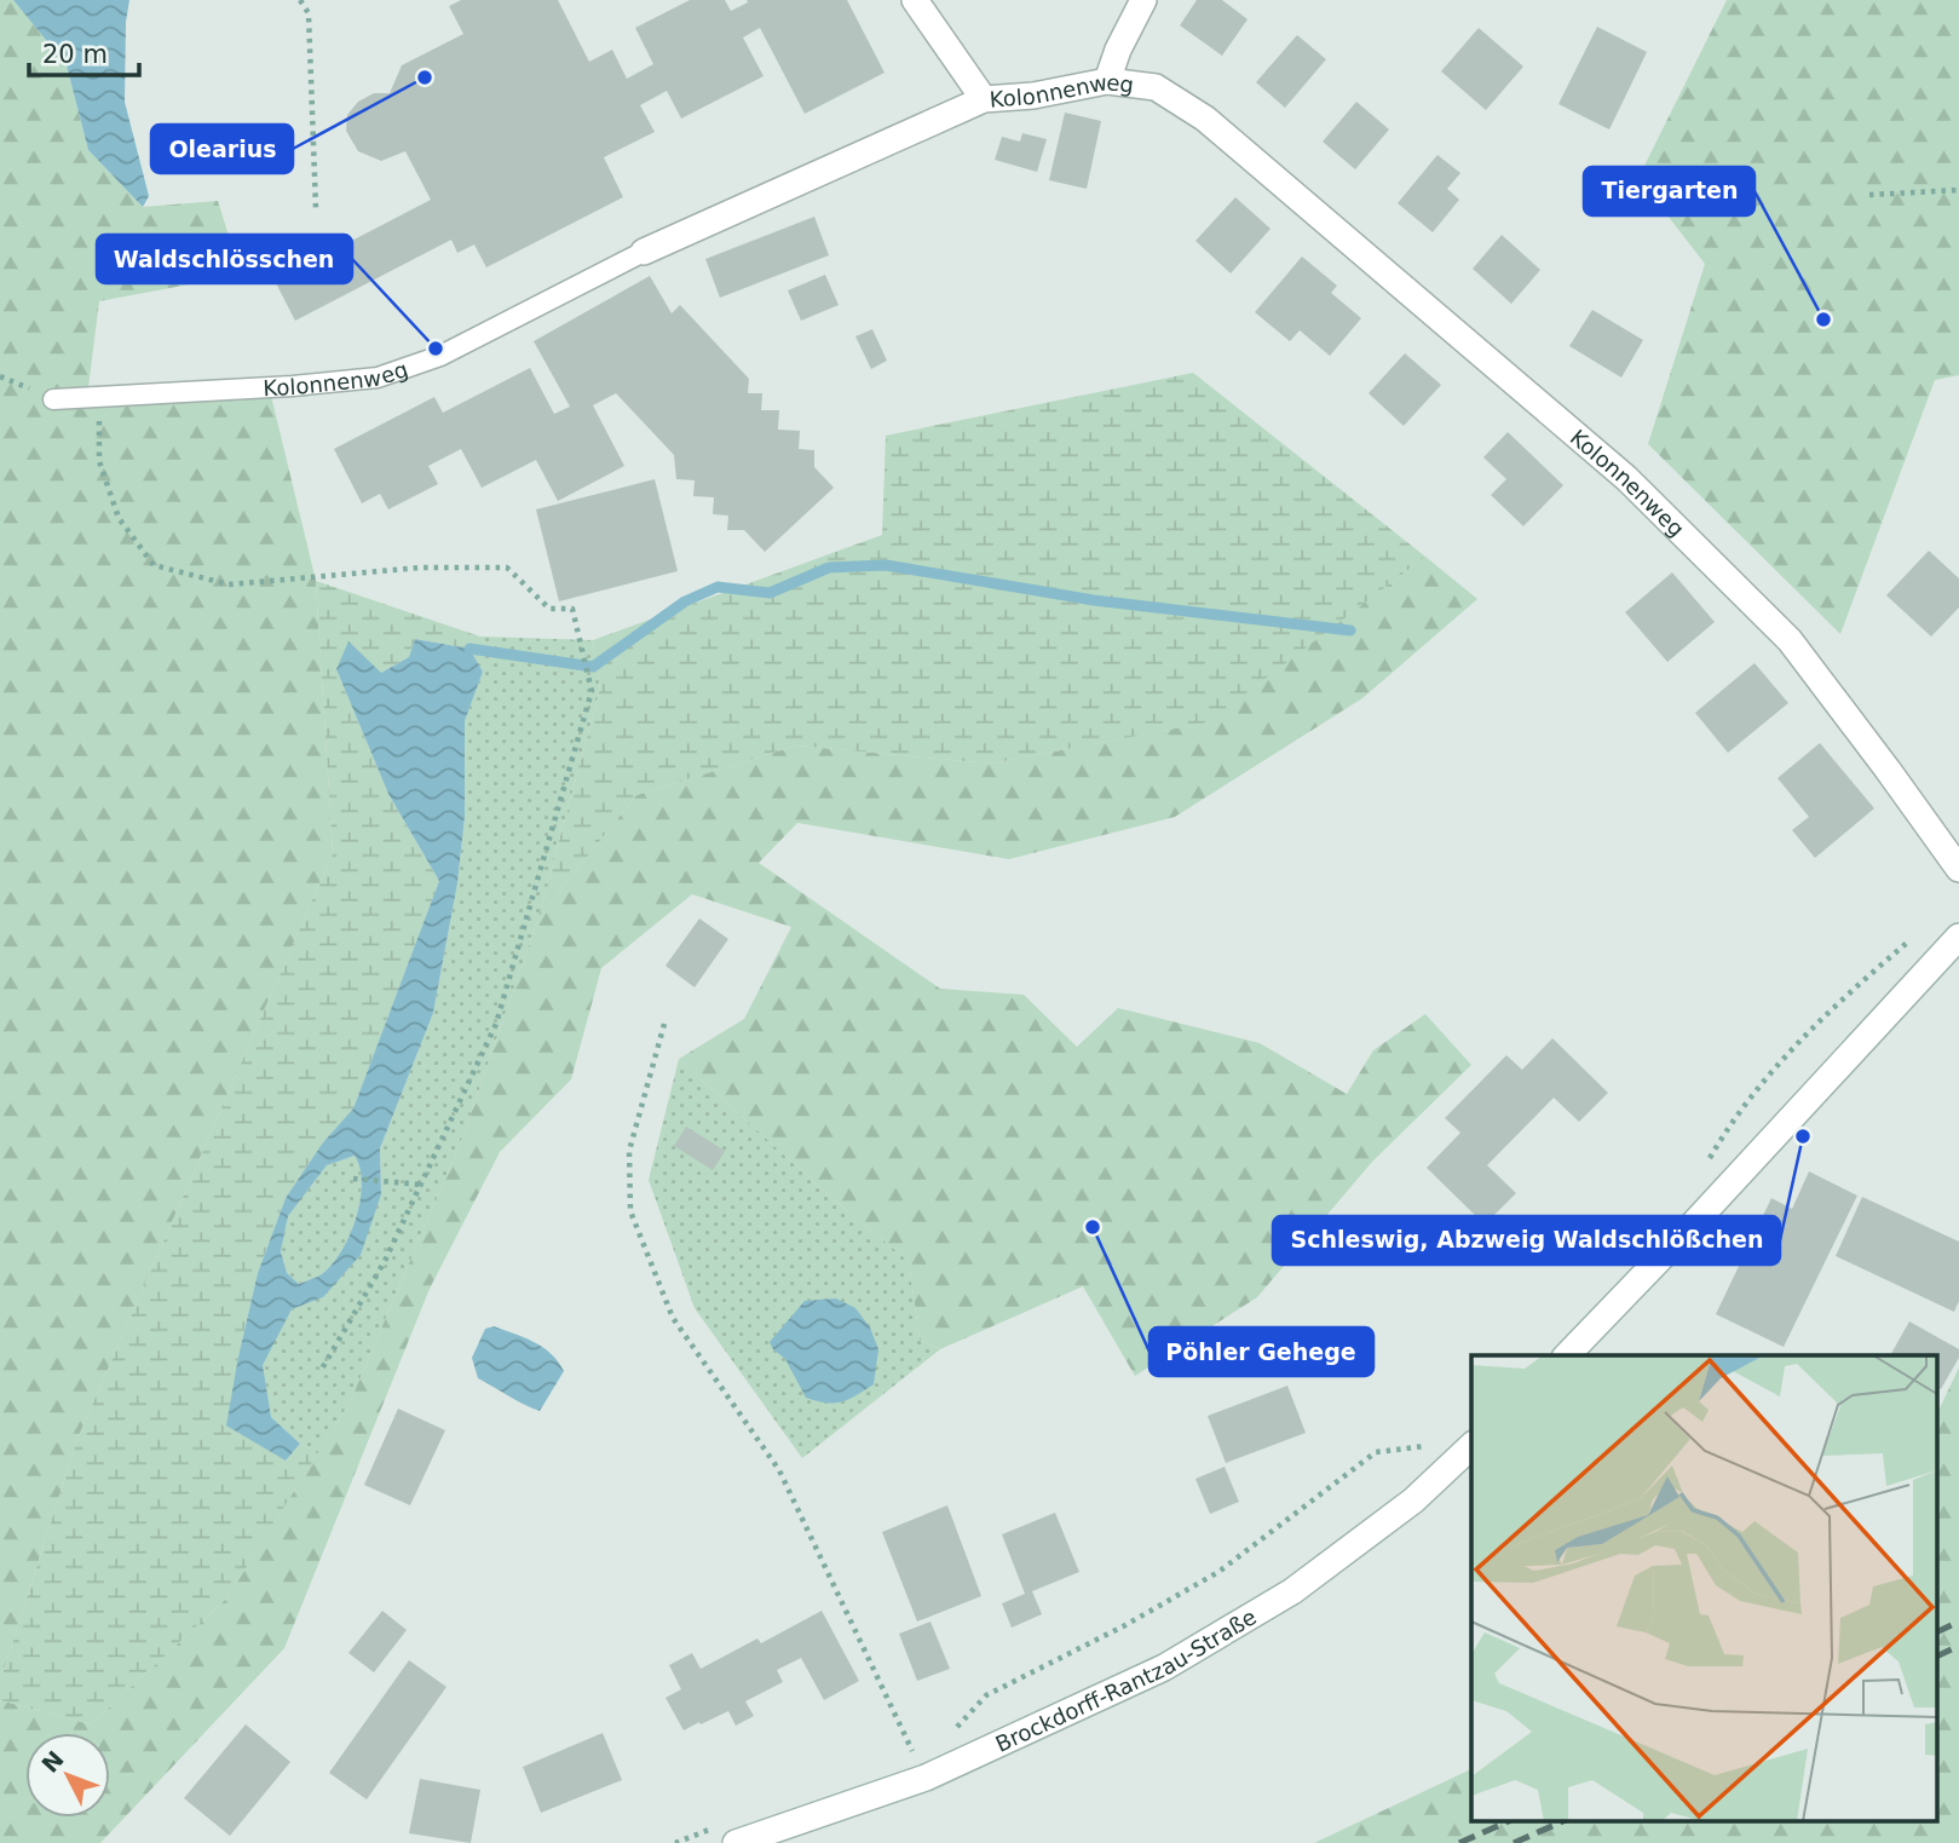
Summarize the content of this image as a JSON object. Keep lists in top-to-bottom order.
{
  "streets": {
    "street": ["Kolonnenweg", "Brockdorff-Rantzau-Straße"]
  },
  "places": [
    "Olearius",
    "Tiergarten",
    "Waldschlösschen",
    "Schleswig, Abzweig Waldschlößchen",
    "Pöhler Gehege"
  ],
  "scale_bar": "20 m",
  "north": "top left"
}
